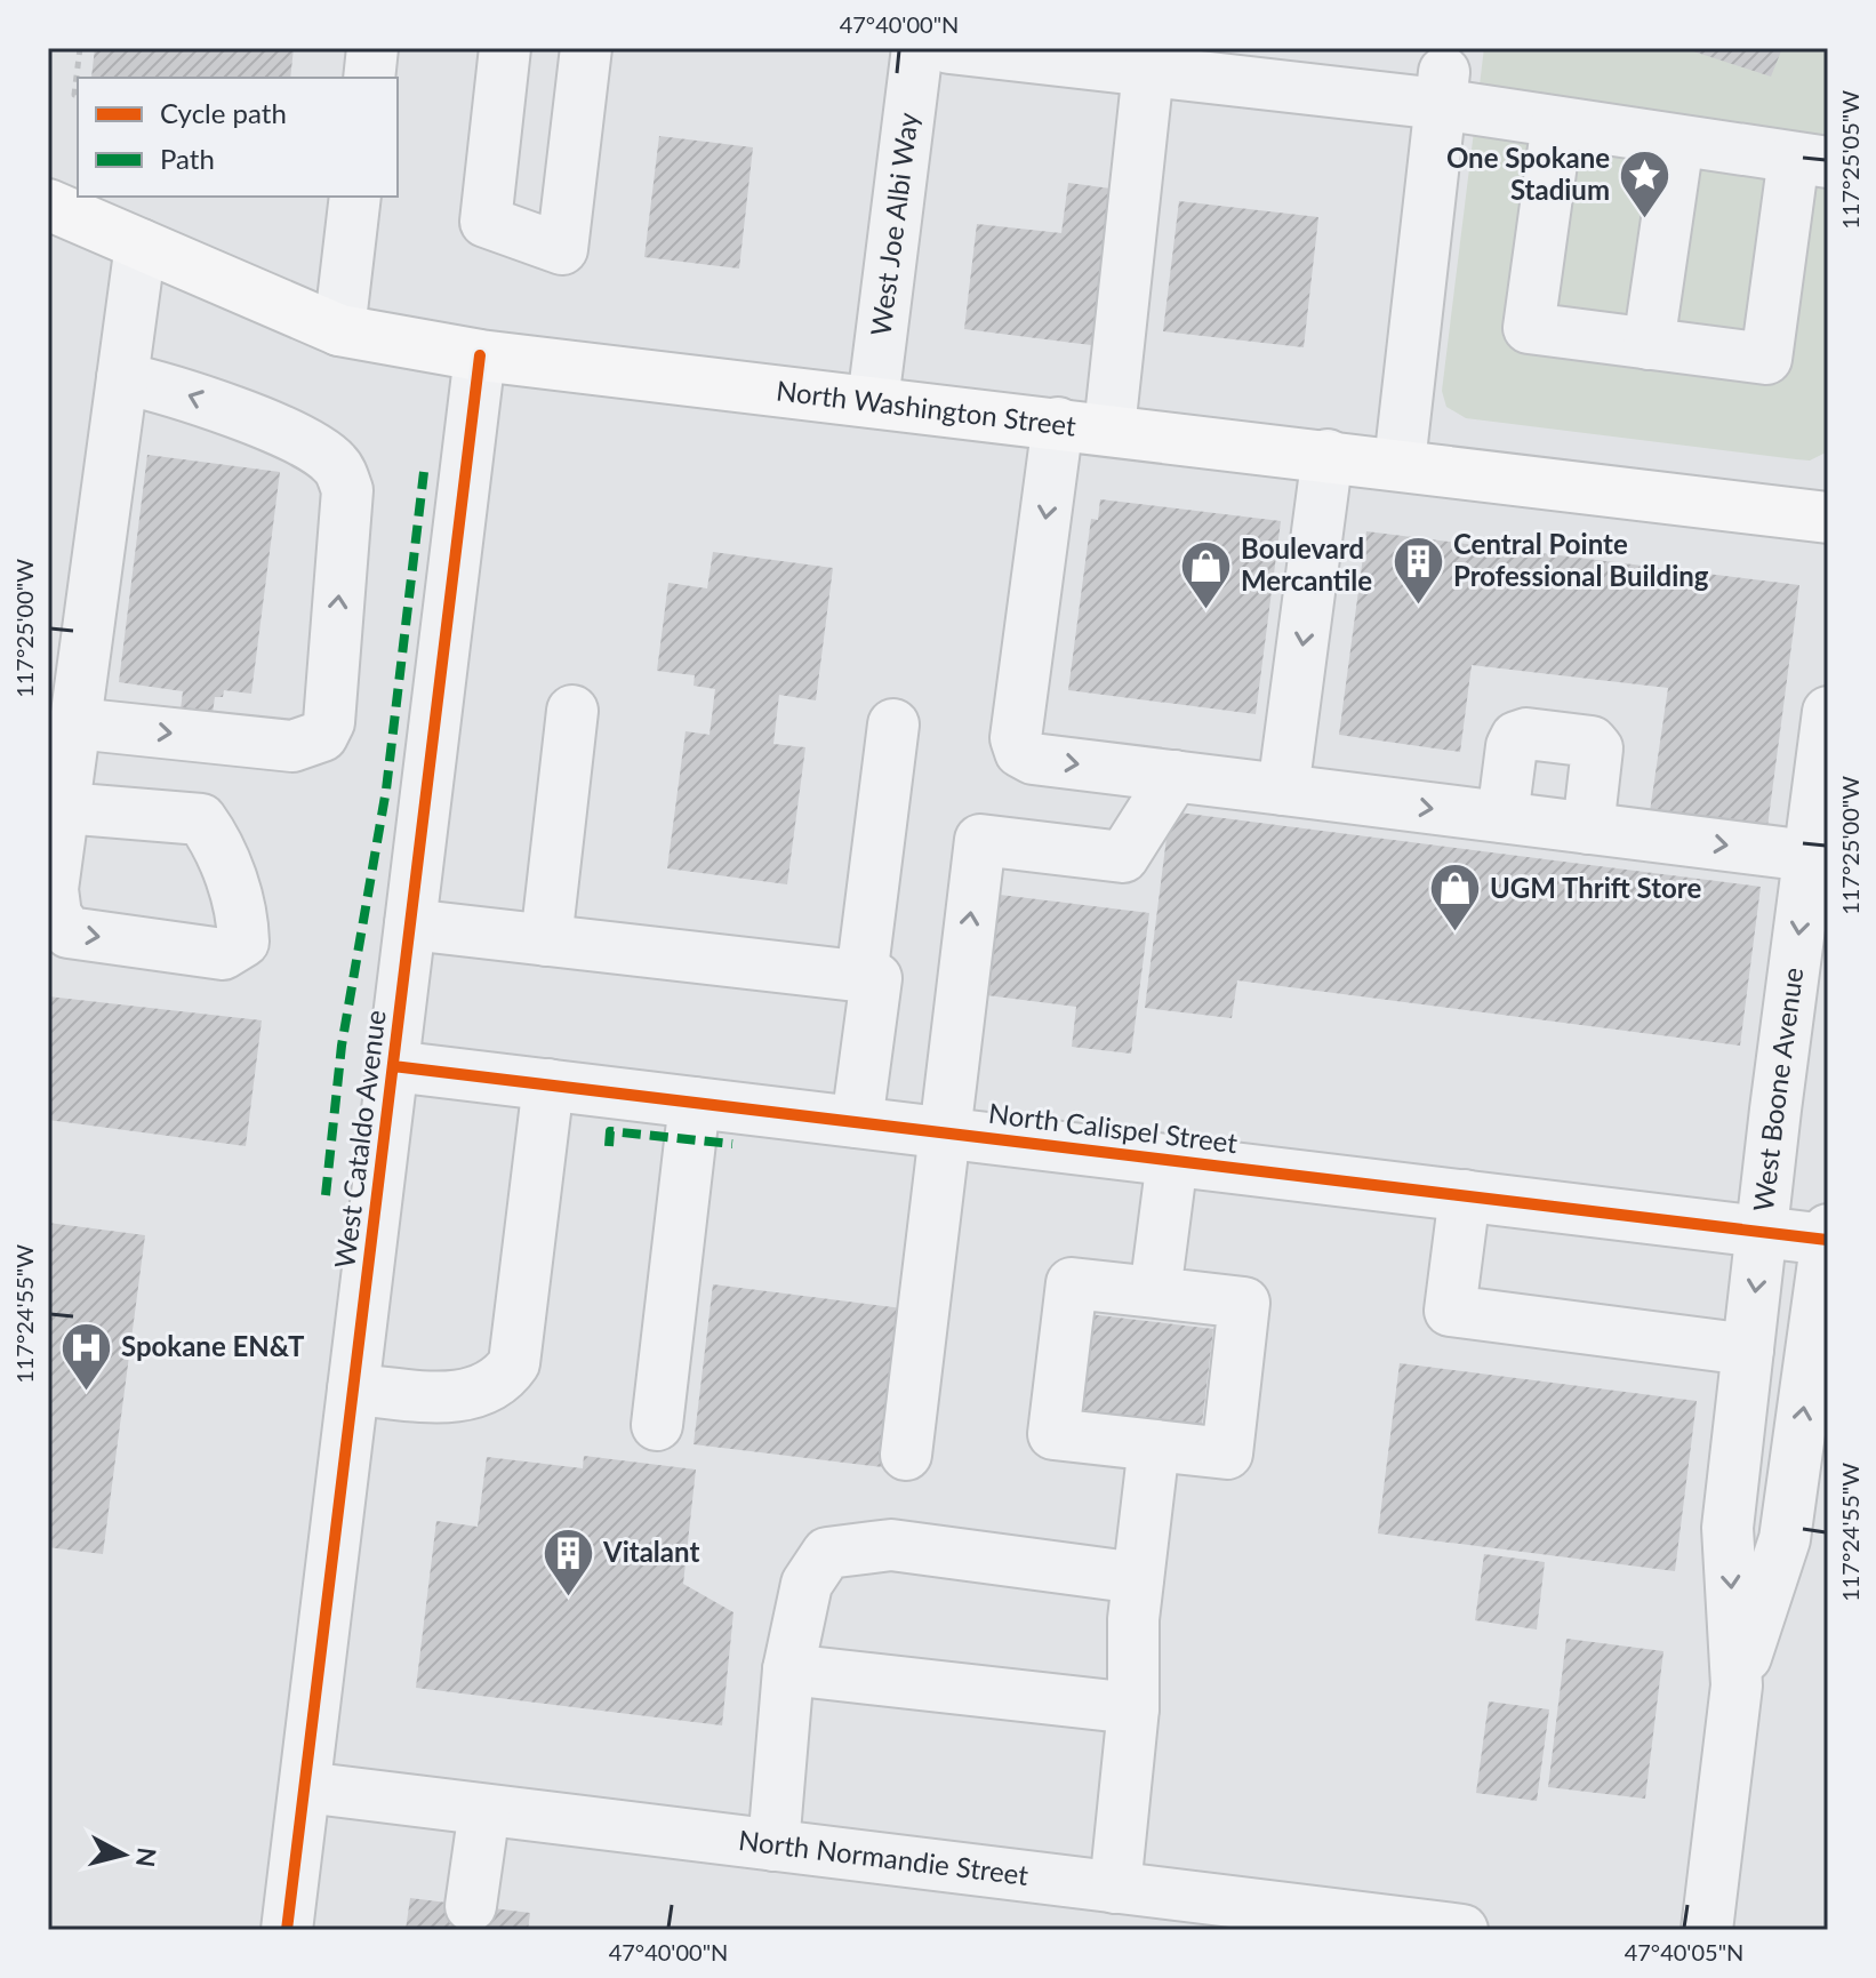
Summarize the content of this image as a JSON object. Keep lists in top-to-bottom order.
{
  "streets": {
    "main road": ["North Washington Street"],
    "street": [
      "West Joe Albi Way",
      "West Boone Avenue",
      "North Calispel Street",
      "West Cataldo Avenue",
      "North Normandie Street"
    ]
  },
  "crossings": [
    ["West Joe Albi Way", "North Washington Street"],
    ["North Washington Street", "West Cataldo Avenue"],
    ["West Boone Avenue", "North Calispel Street"],
    ["North Calispel Street", "West Cataldo Avenue"],
    ["West Cataldo Avenue", "North Normandie Street"]
  ],
  "places": {
    "place": ["One Spokane Stadium"],
    "building": ["Central Pointe Professional Building", "Vitalant"],
    "shop": ["Boulevard Mercantile", "UGM Thrift Store"],
    "hospital": ["Spokane EN&T"]
  },
  "legend": ["Cycle path", "Path"],
  "north": "right",
  "coordinates": [
    "47°40'00\"N",
    "117°25'05\"W",
    "117°25'00\"W",
    "117°24'55\"W",
    "47°40'05\"N"
  ]
}
